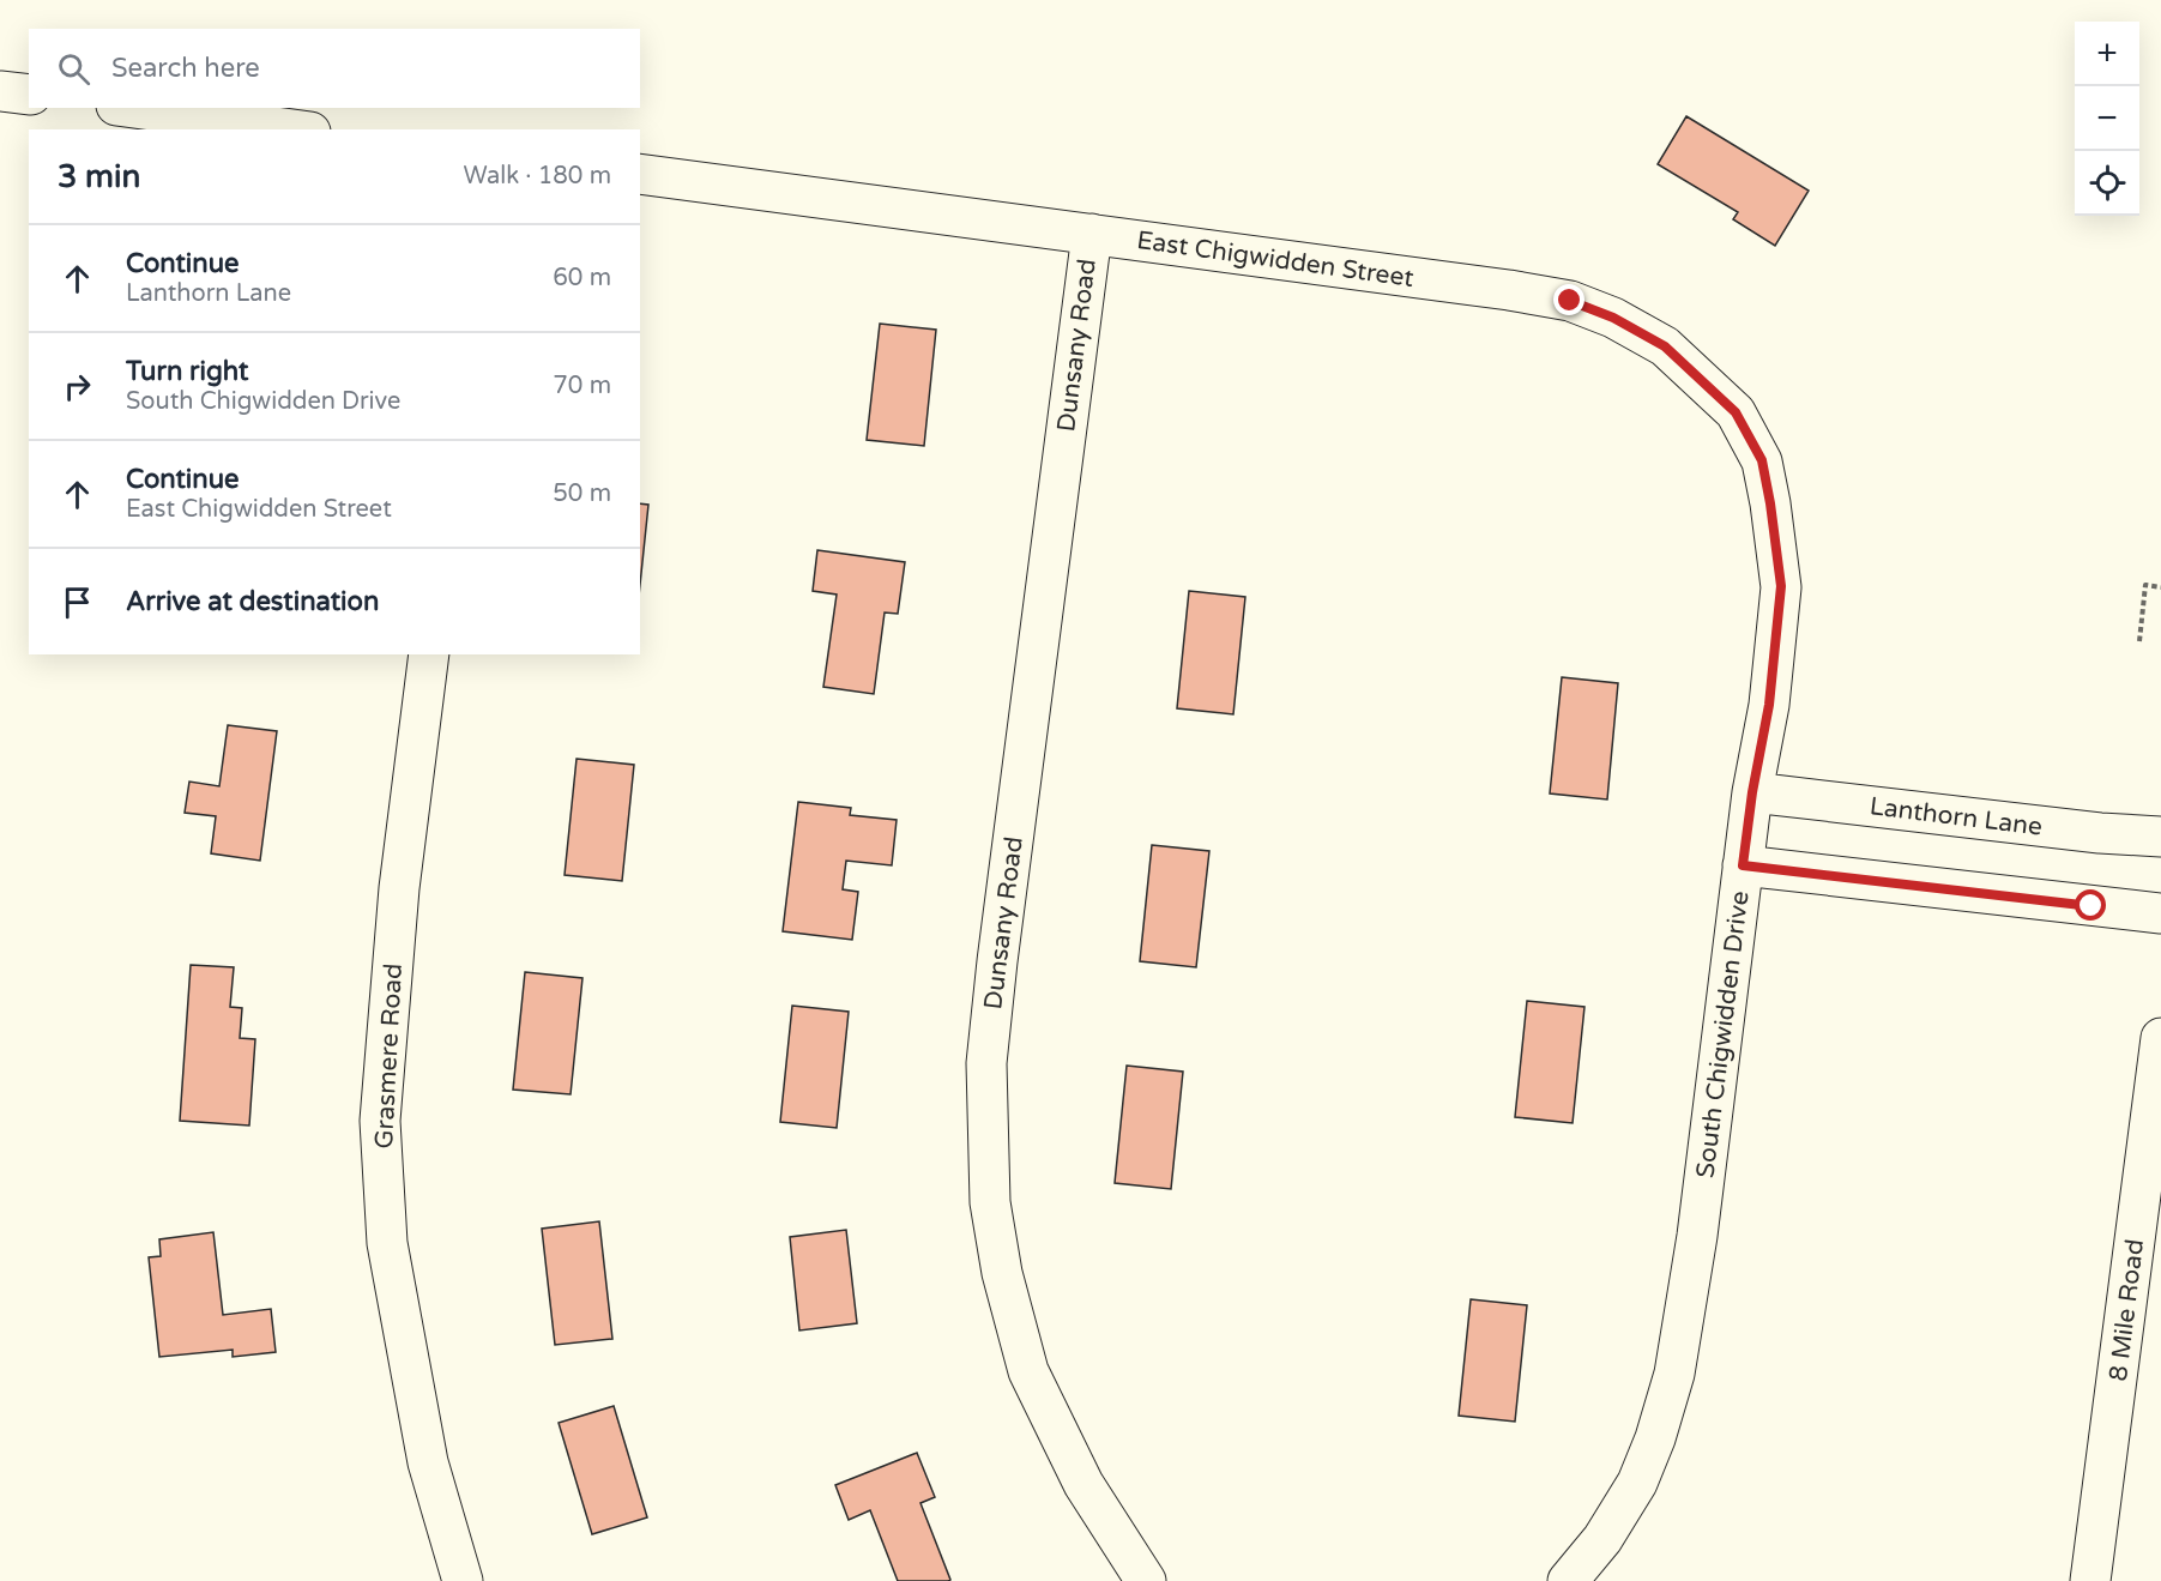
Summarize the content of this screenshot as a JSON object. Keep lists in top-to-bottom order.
{
  "streets": {
    "street": [
      "East Chigwidden Street",
      "Dunsany Road",
      "Lanthorn Lane",
      "South Chigwidden Drive",
      "Grasmere Road",
      "8 Mile Road"
    ]
  },
  "crossings": [
    ["East Chigwidden Street", "Dunsany Road"],
    ["East Chigwidden Street", "South Chigwidden Drive"],
    ["Lanthorn Lane", "South Chigwidden Drive"]
  ],
  "page": {
    "map_buttons": ["+", "−"],
    "search": "Search here",
    "heading": ["3 min", "Walk · 180 m"],
    "list": [
      ["Continue", "Lanthorn Lane", "60 m"],
      ["Turn right", "South Chigwidden Drive", "70 m"],
      ["Continue", "East Chigwidden Street", "50 m"],
      "Arrive at destination"
    ]
  }
}
